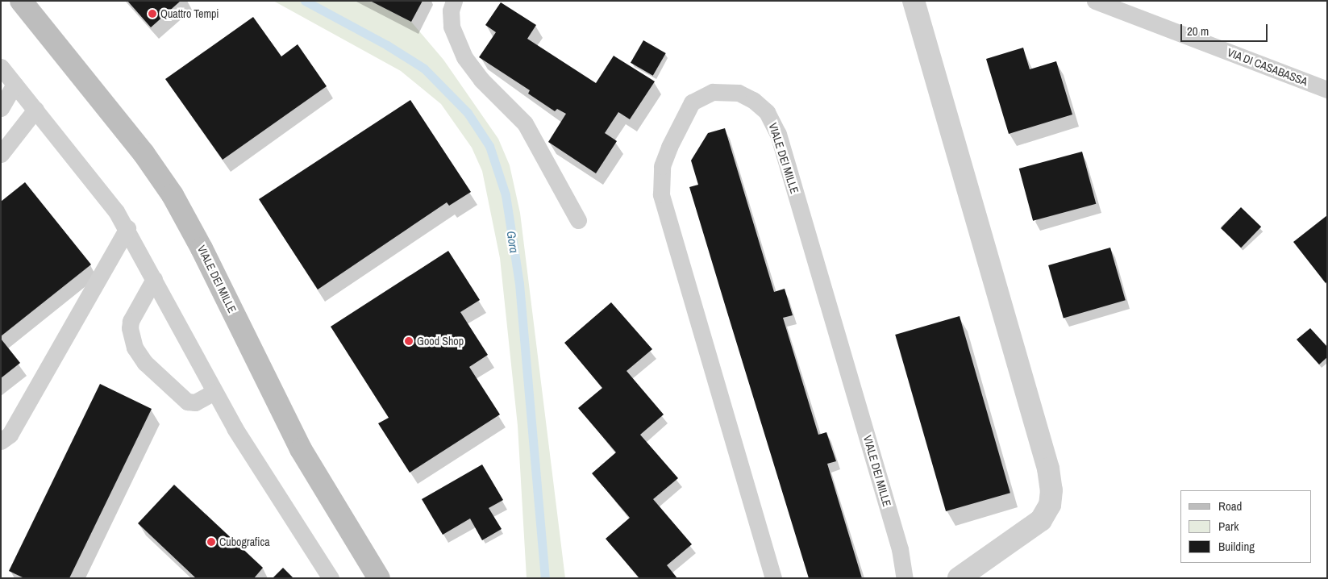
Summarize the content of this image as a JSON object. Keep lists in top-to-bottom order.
{
  "streets": {
    "main road": ["VIALE DEI MILLE"],
    "lane": ["VIA DI CASABASSA"]
  },
  "water": ["Gora"],
  "places": ["Quattro Tempi", "Good Shop", "Cubografica"],
  "legend": ["Road", "Park", "Building"],
  "scale_bar": "20 m"
}
